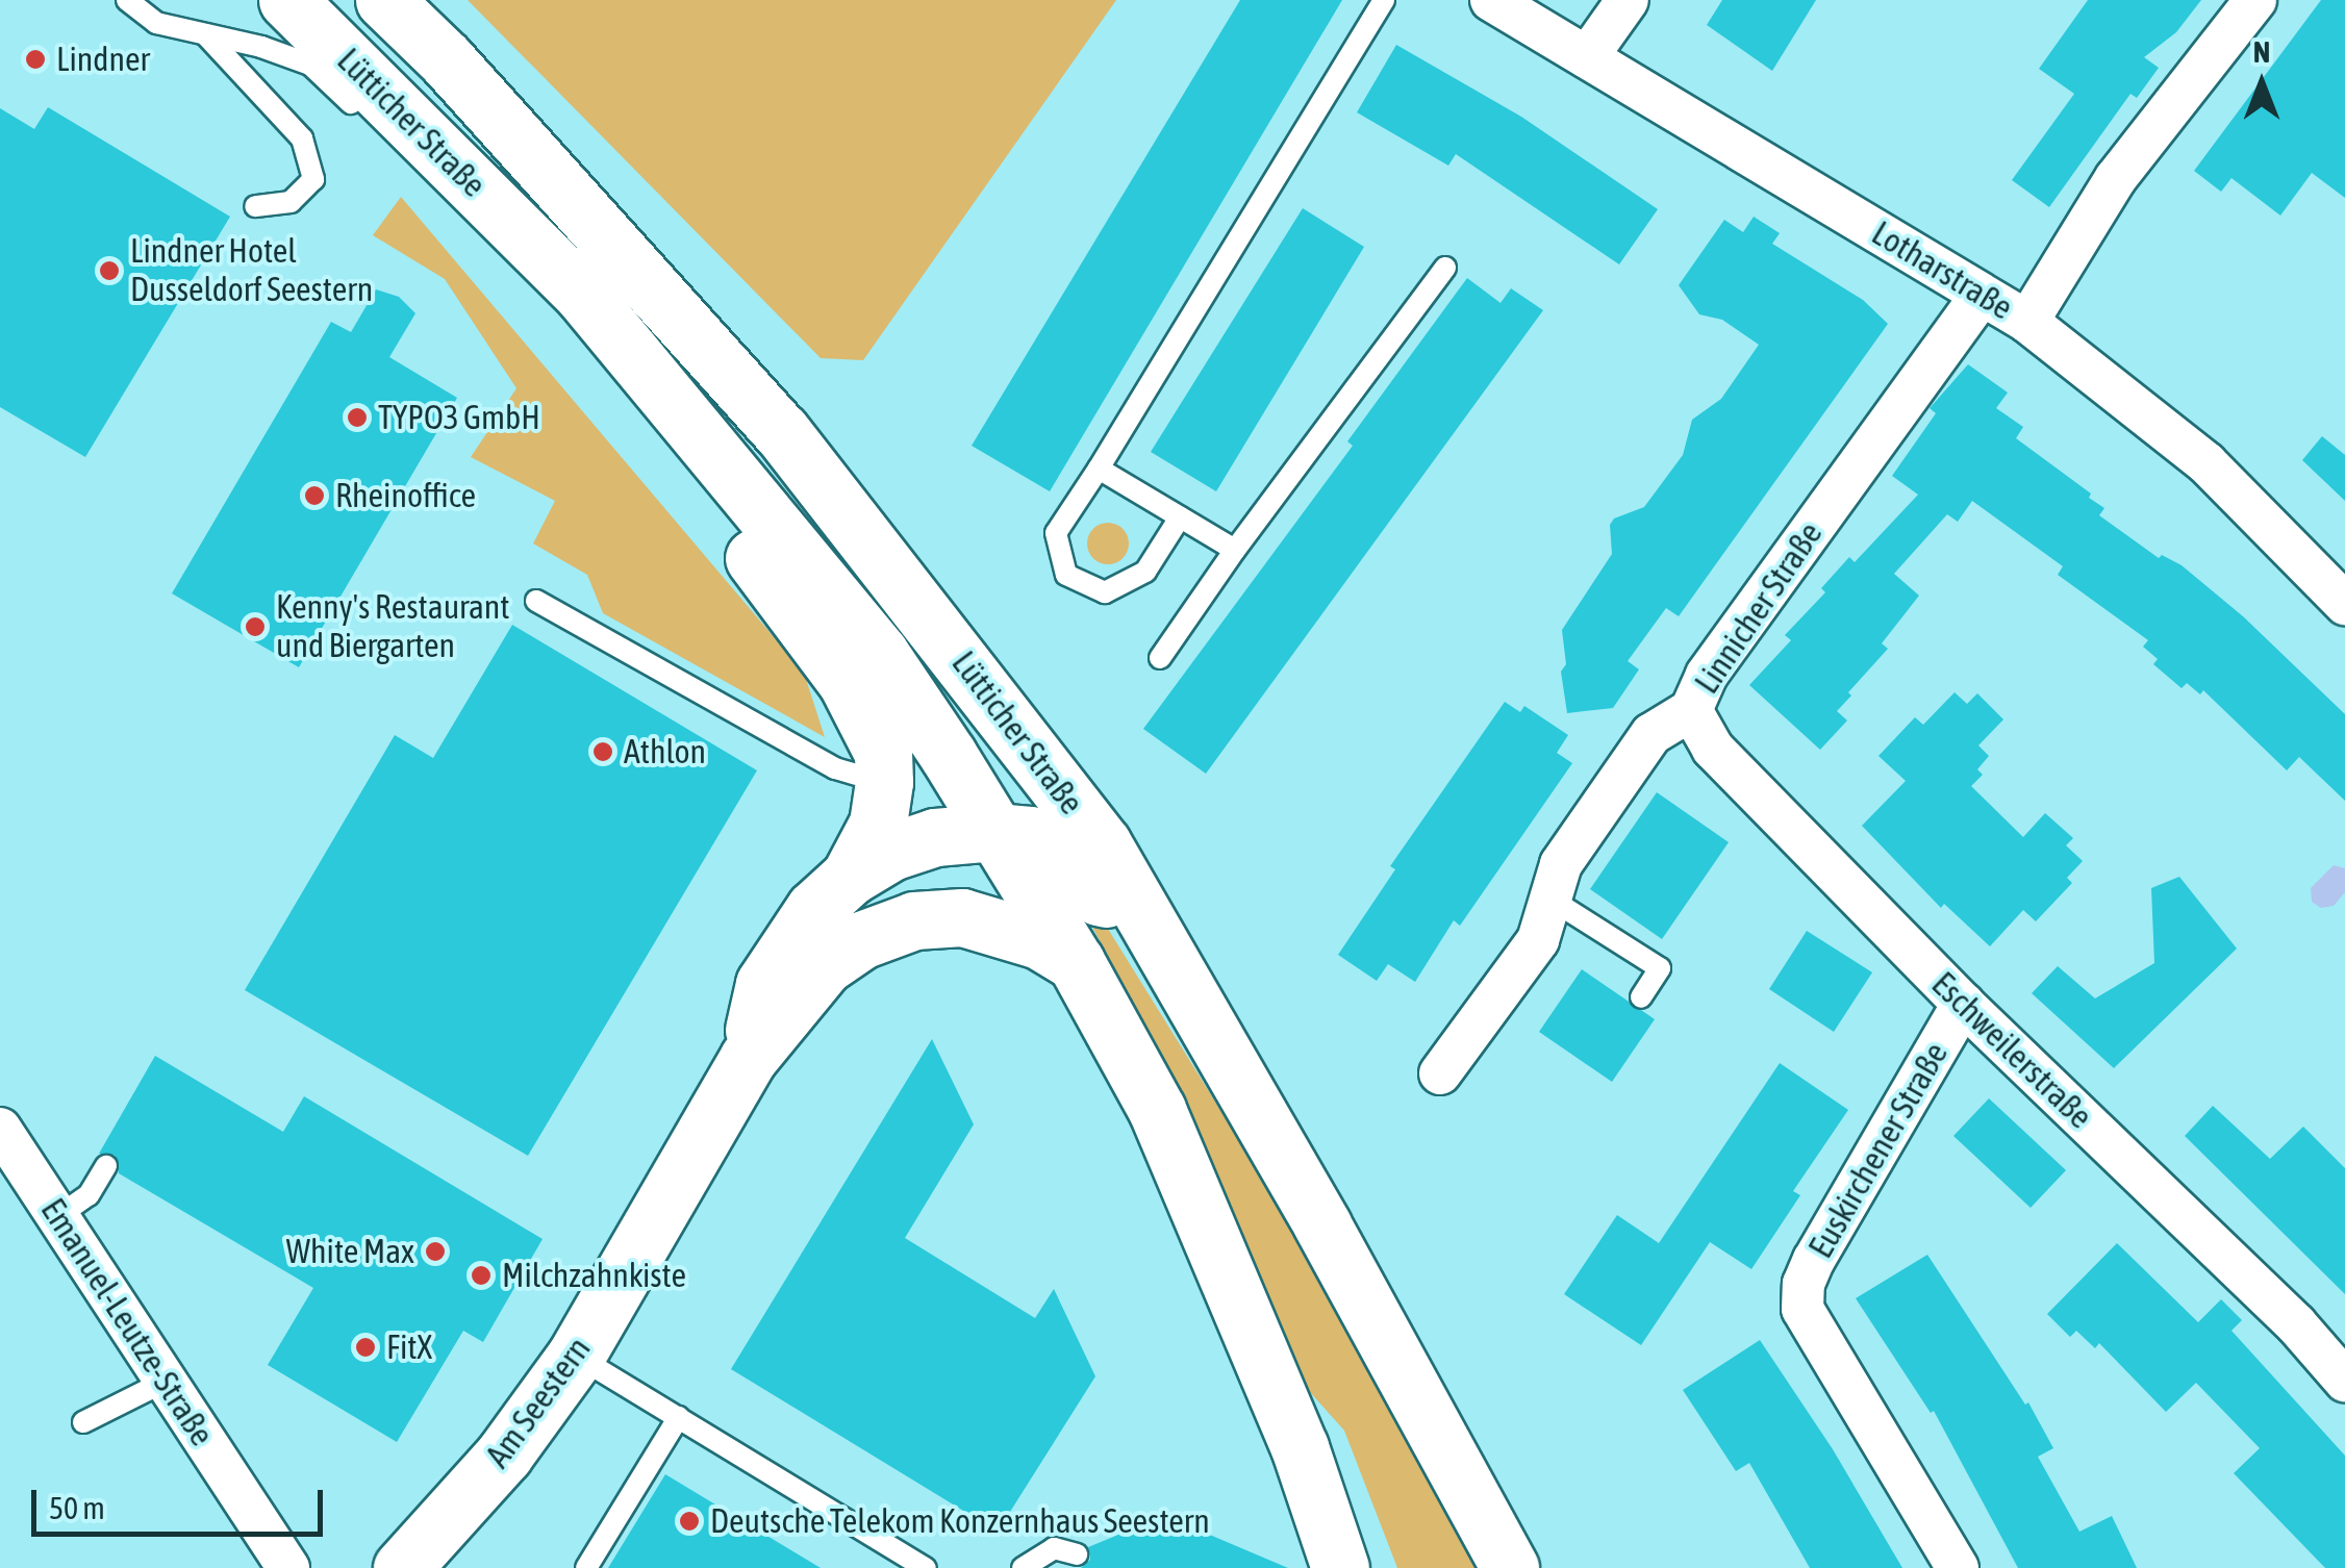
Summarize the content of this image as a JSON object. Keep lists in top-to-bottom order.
{
  "streets": {
    "main road": ["Lütticher Straße", "Am Seestern"],
    "street": [
      "Lotharstraße",
      "Linnicher Straße",
      "Eschweilerstraße",
      "Euskirchener Straße",
      "Emanuel-Leutze-Straße"
    ]
  },
  "crossings": [
    ["Lotharstraße", "Linnicher Straße"],
    ["Linnicher Straße", "Eschweilerstraße"],
    ["Eschweilerstraße", "Euskirchener Straße"]
  ],
  "places": [
    "Lindner",
    "Lindner Hotel Dusseldorf Seestern",
    "TYPO3 GmbH",
    "Rheinoffice",
    "Kenny's Restaurant und Biergarten",
    "Athlon",
    "White Max",
    "Milchzahnkiste",
    "FitX",
    "Deutsche Telekom Konzernhaus Seestern"
  ],
  "scale_bar": "50 m",
  "north": "top"
}
